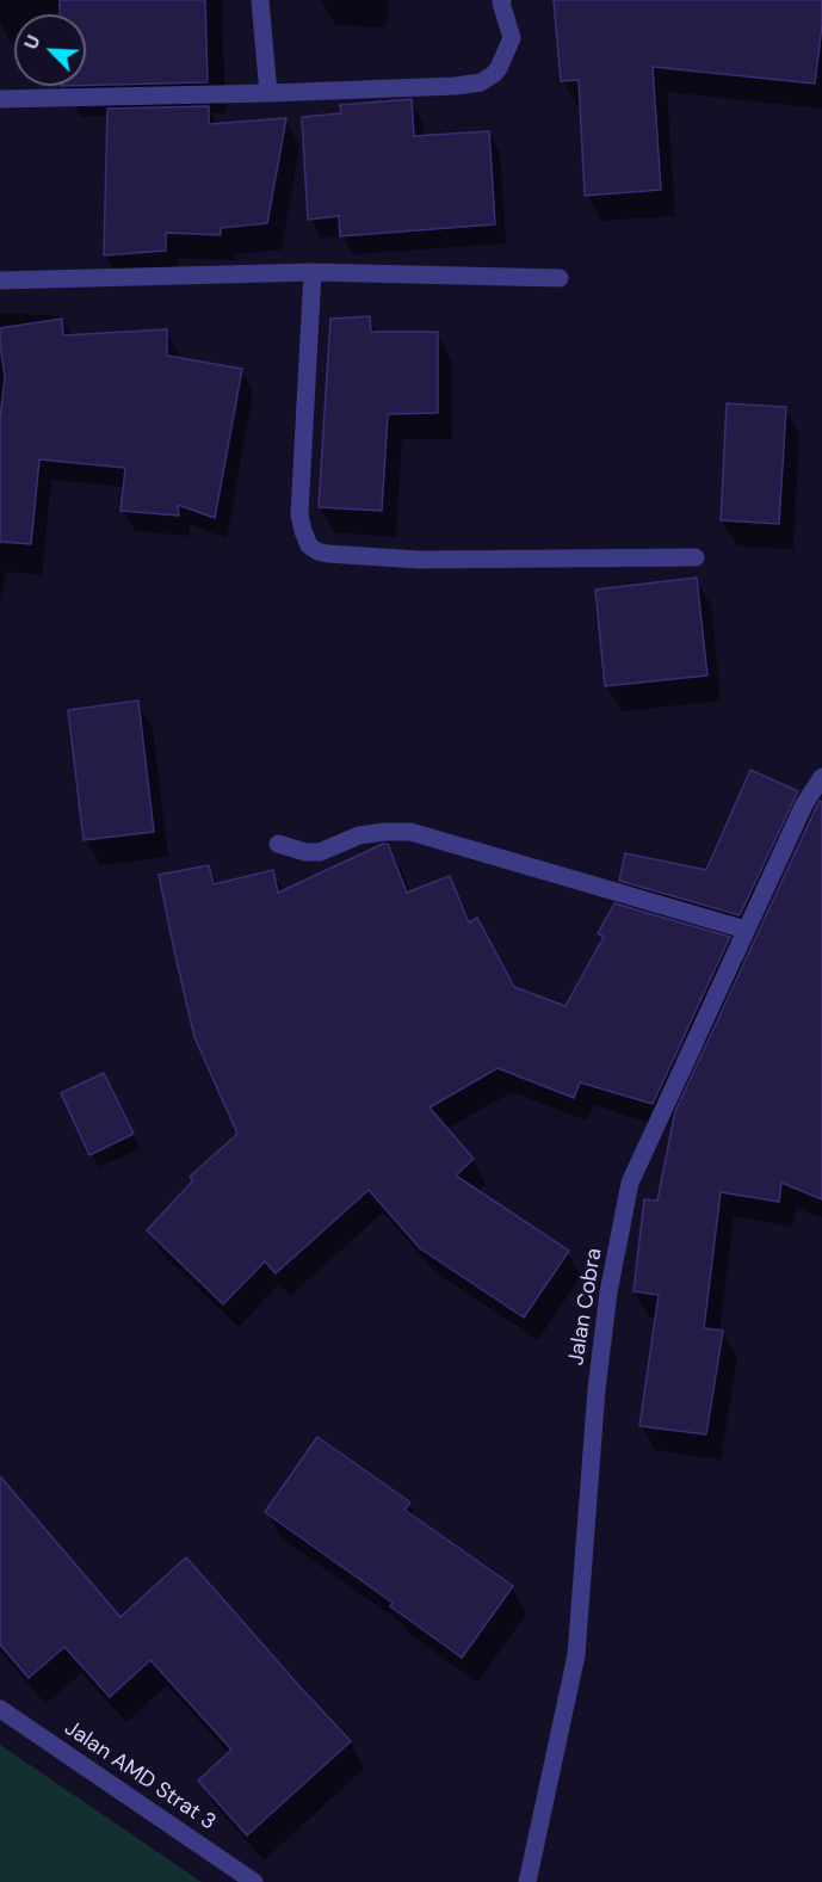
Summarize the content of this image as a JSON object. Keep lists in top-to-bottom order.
{
  "streets": {
    "street": ["Jalan Cobra", "Jalan AMD Strat 3"]
  },
  "north": "top left"
}
